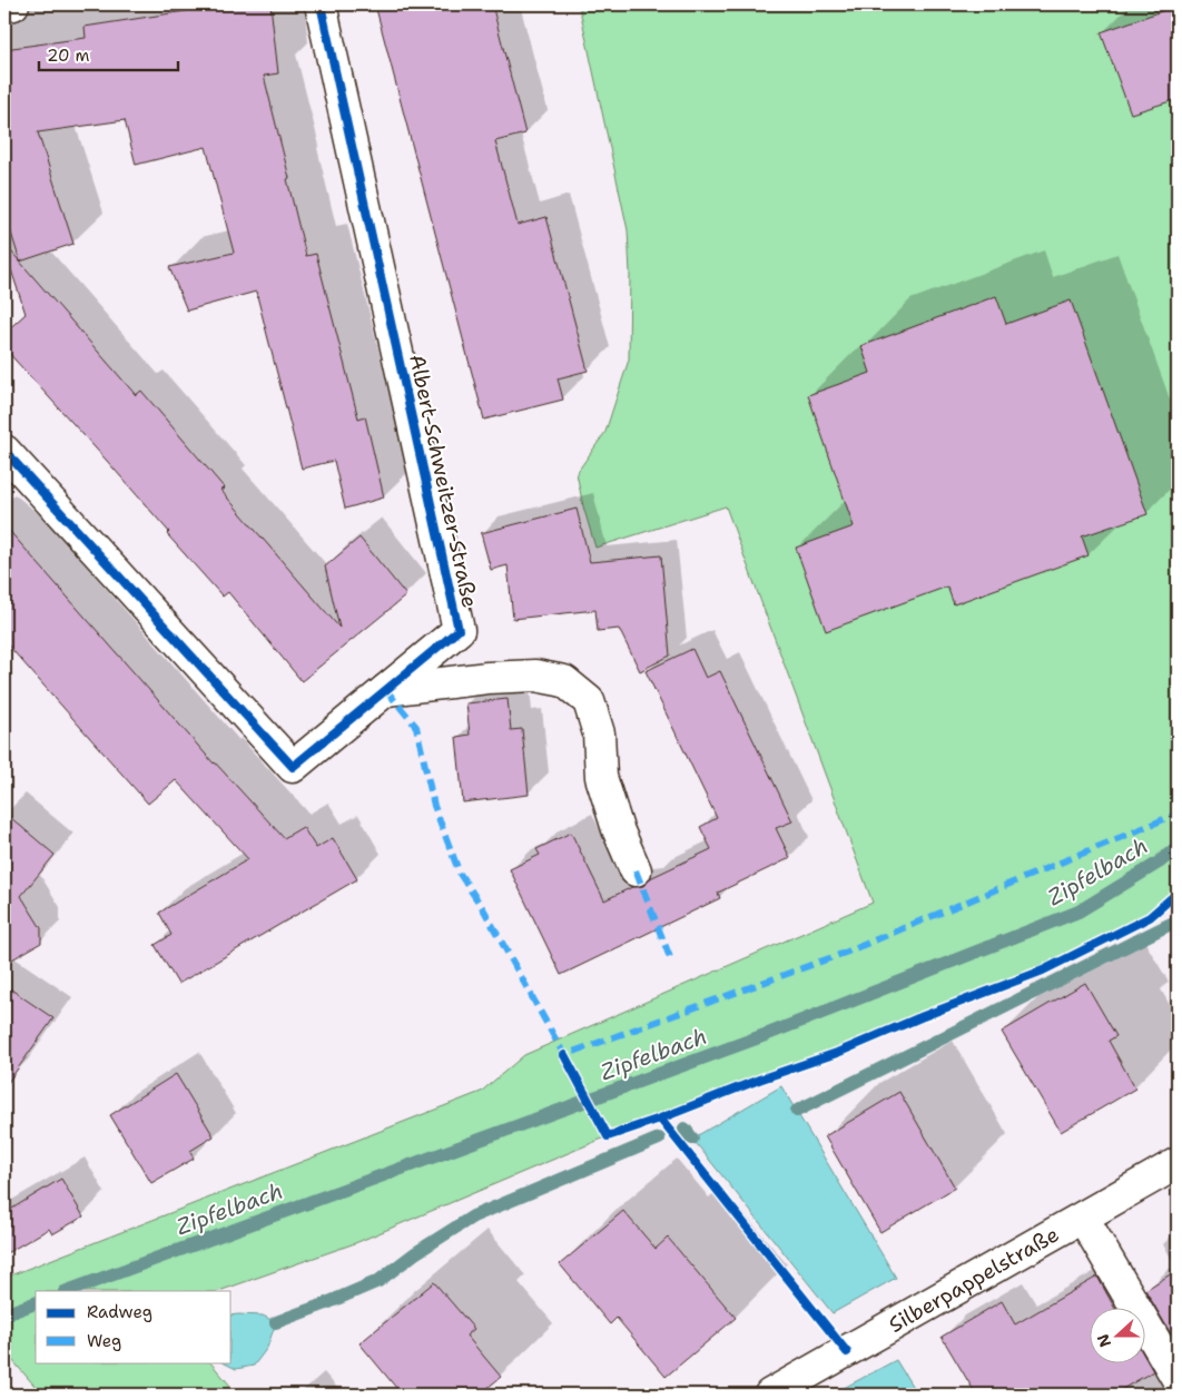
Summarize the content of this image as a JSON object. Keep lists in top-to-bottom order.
{
  "streets": {
    "street": ["Albert-Schweitzer-Straße", "Silberpappelstraße"]
  },
  "water": ["Zipfelbach"],
  "legend": ["Radweg", "Weg"],
  "scale_bar": "20 m",
  "north": "left"
}
